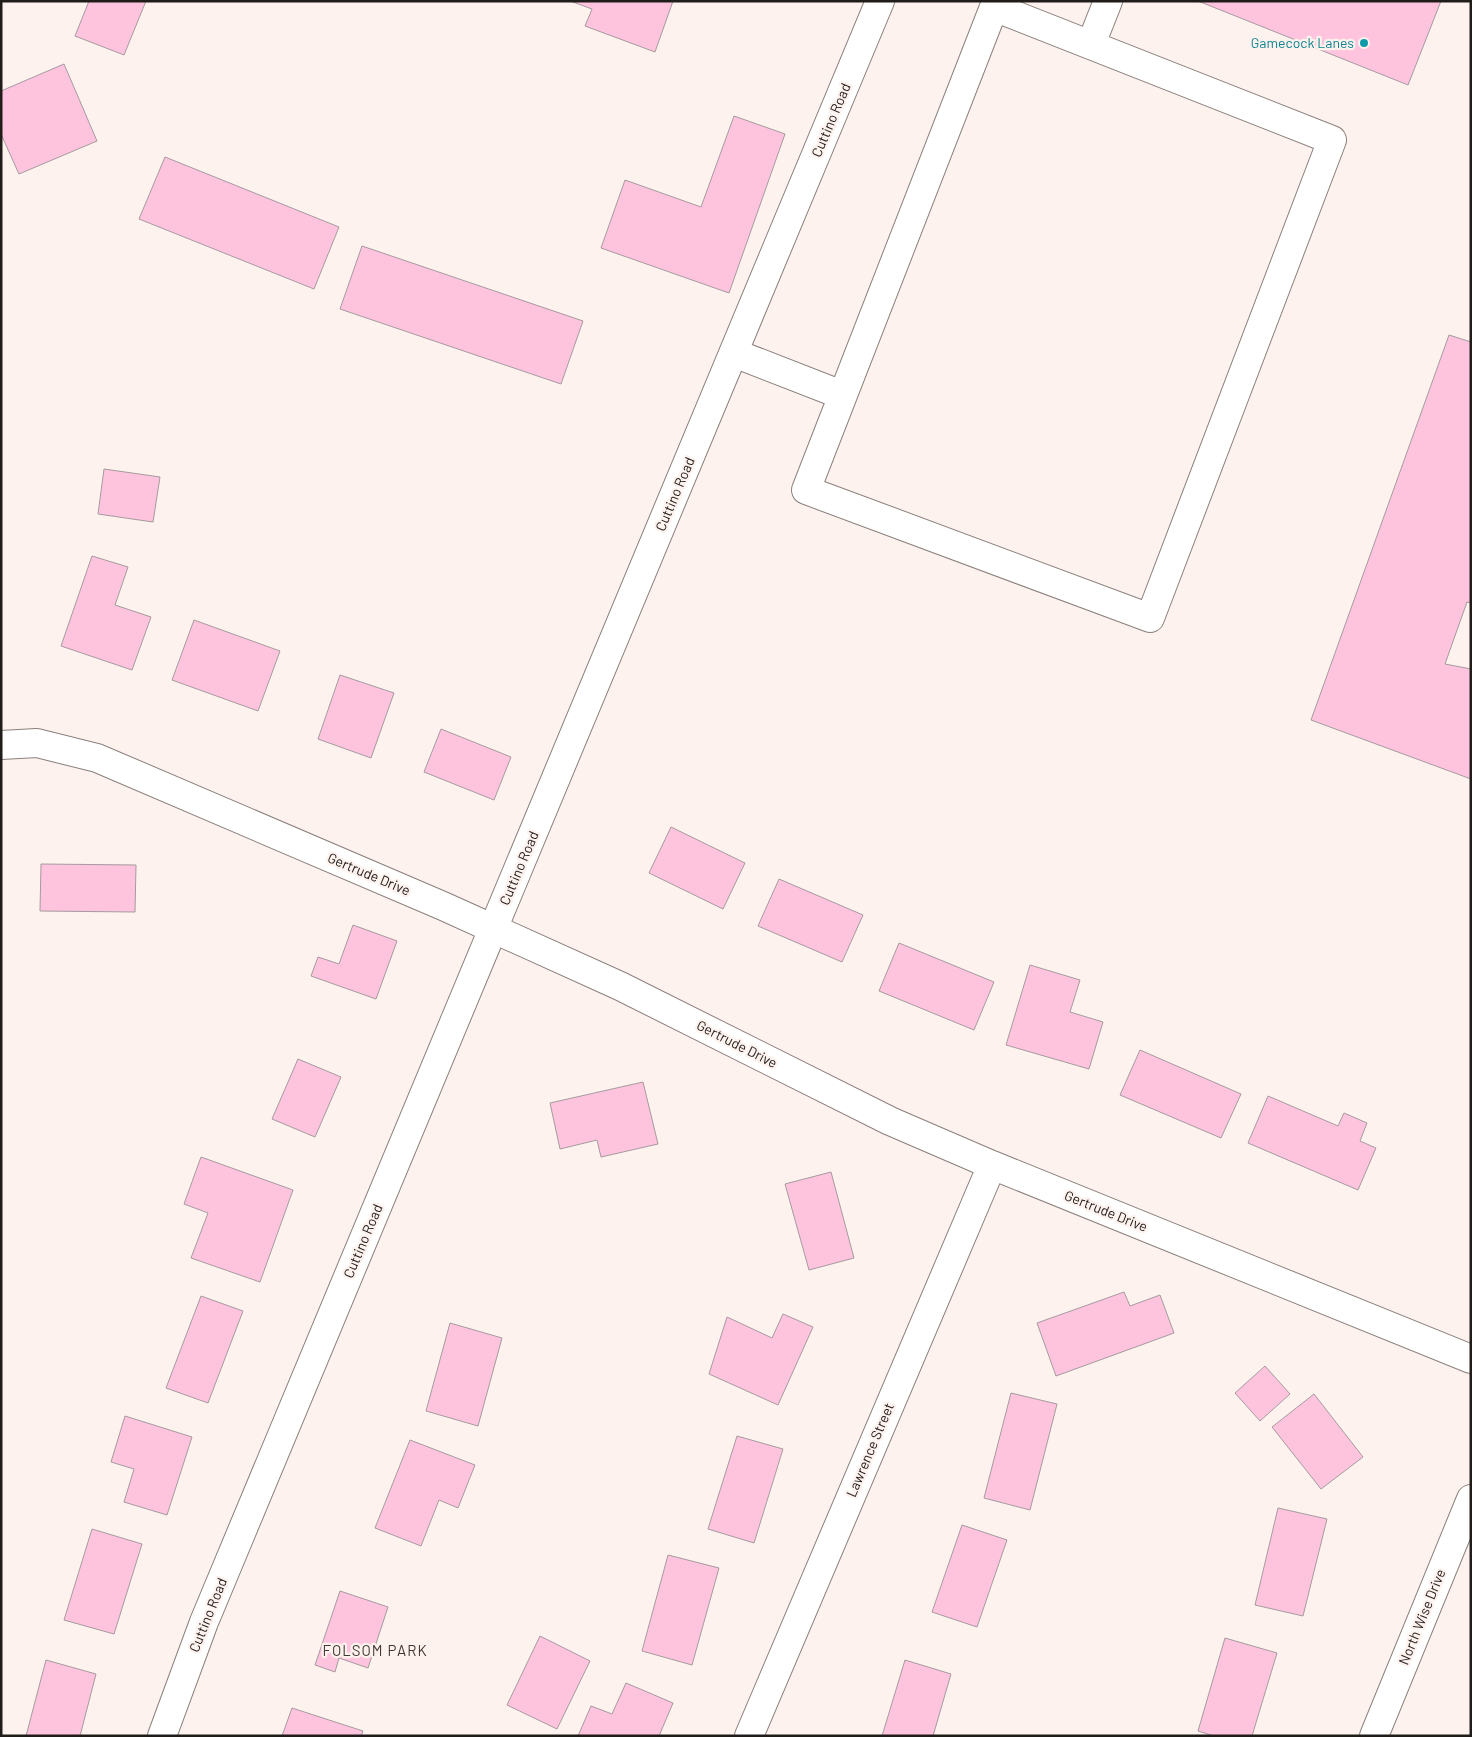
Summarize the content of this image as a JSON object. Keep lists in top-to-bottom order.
{
  "streets": {
    "street": [
      "Cuttino Road",
      "Gertrude Drive",
      "Lawrence Street",
      "North Wise Drive"
    ]
  },
  "crossings": [
    ["Cuttino Road", "Gertrude Drive"],
    ["Gertrude Drive", "Lawrence Street"]
  ],
  "districts": ["FOLSOM PARK"],
  "places": ["Gamecock Lanes"]
}
